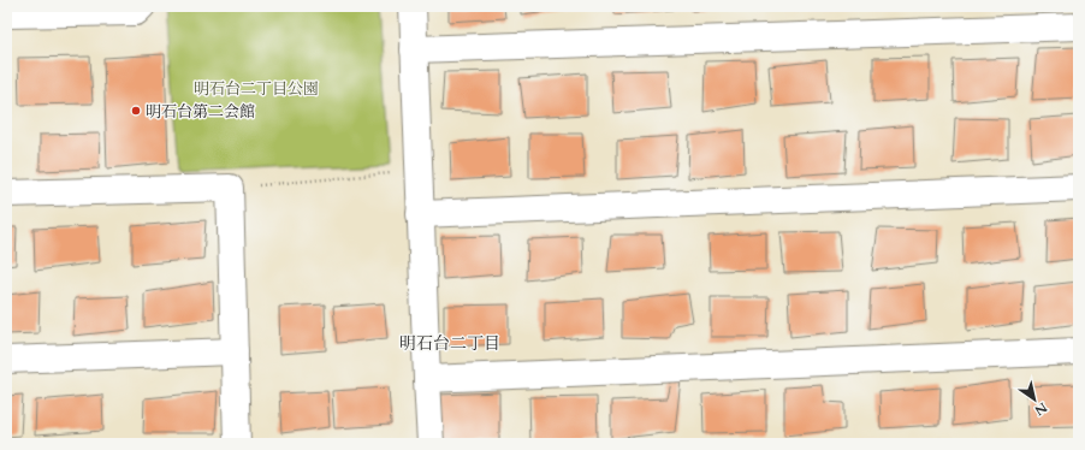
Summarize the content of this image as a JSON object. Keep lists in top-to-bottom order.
{
  "districts": ["明石台二丁目"],
  "parks": ["明石台二丁目公園"],
  "places": ["明石台第二会館"],
  "north": "bottom right"
}
